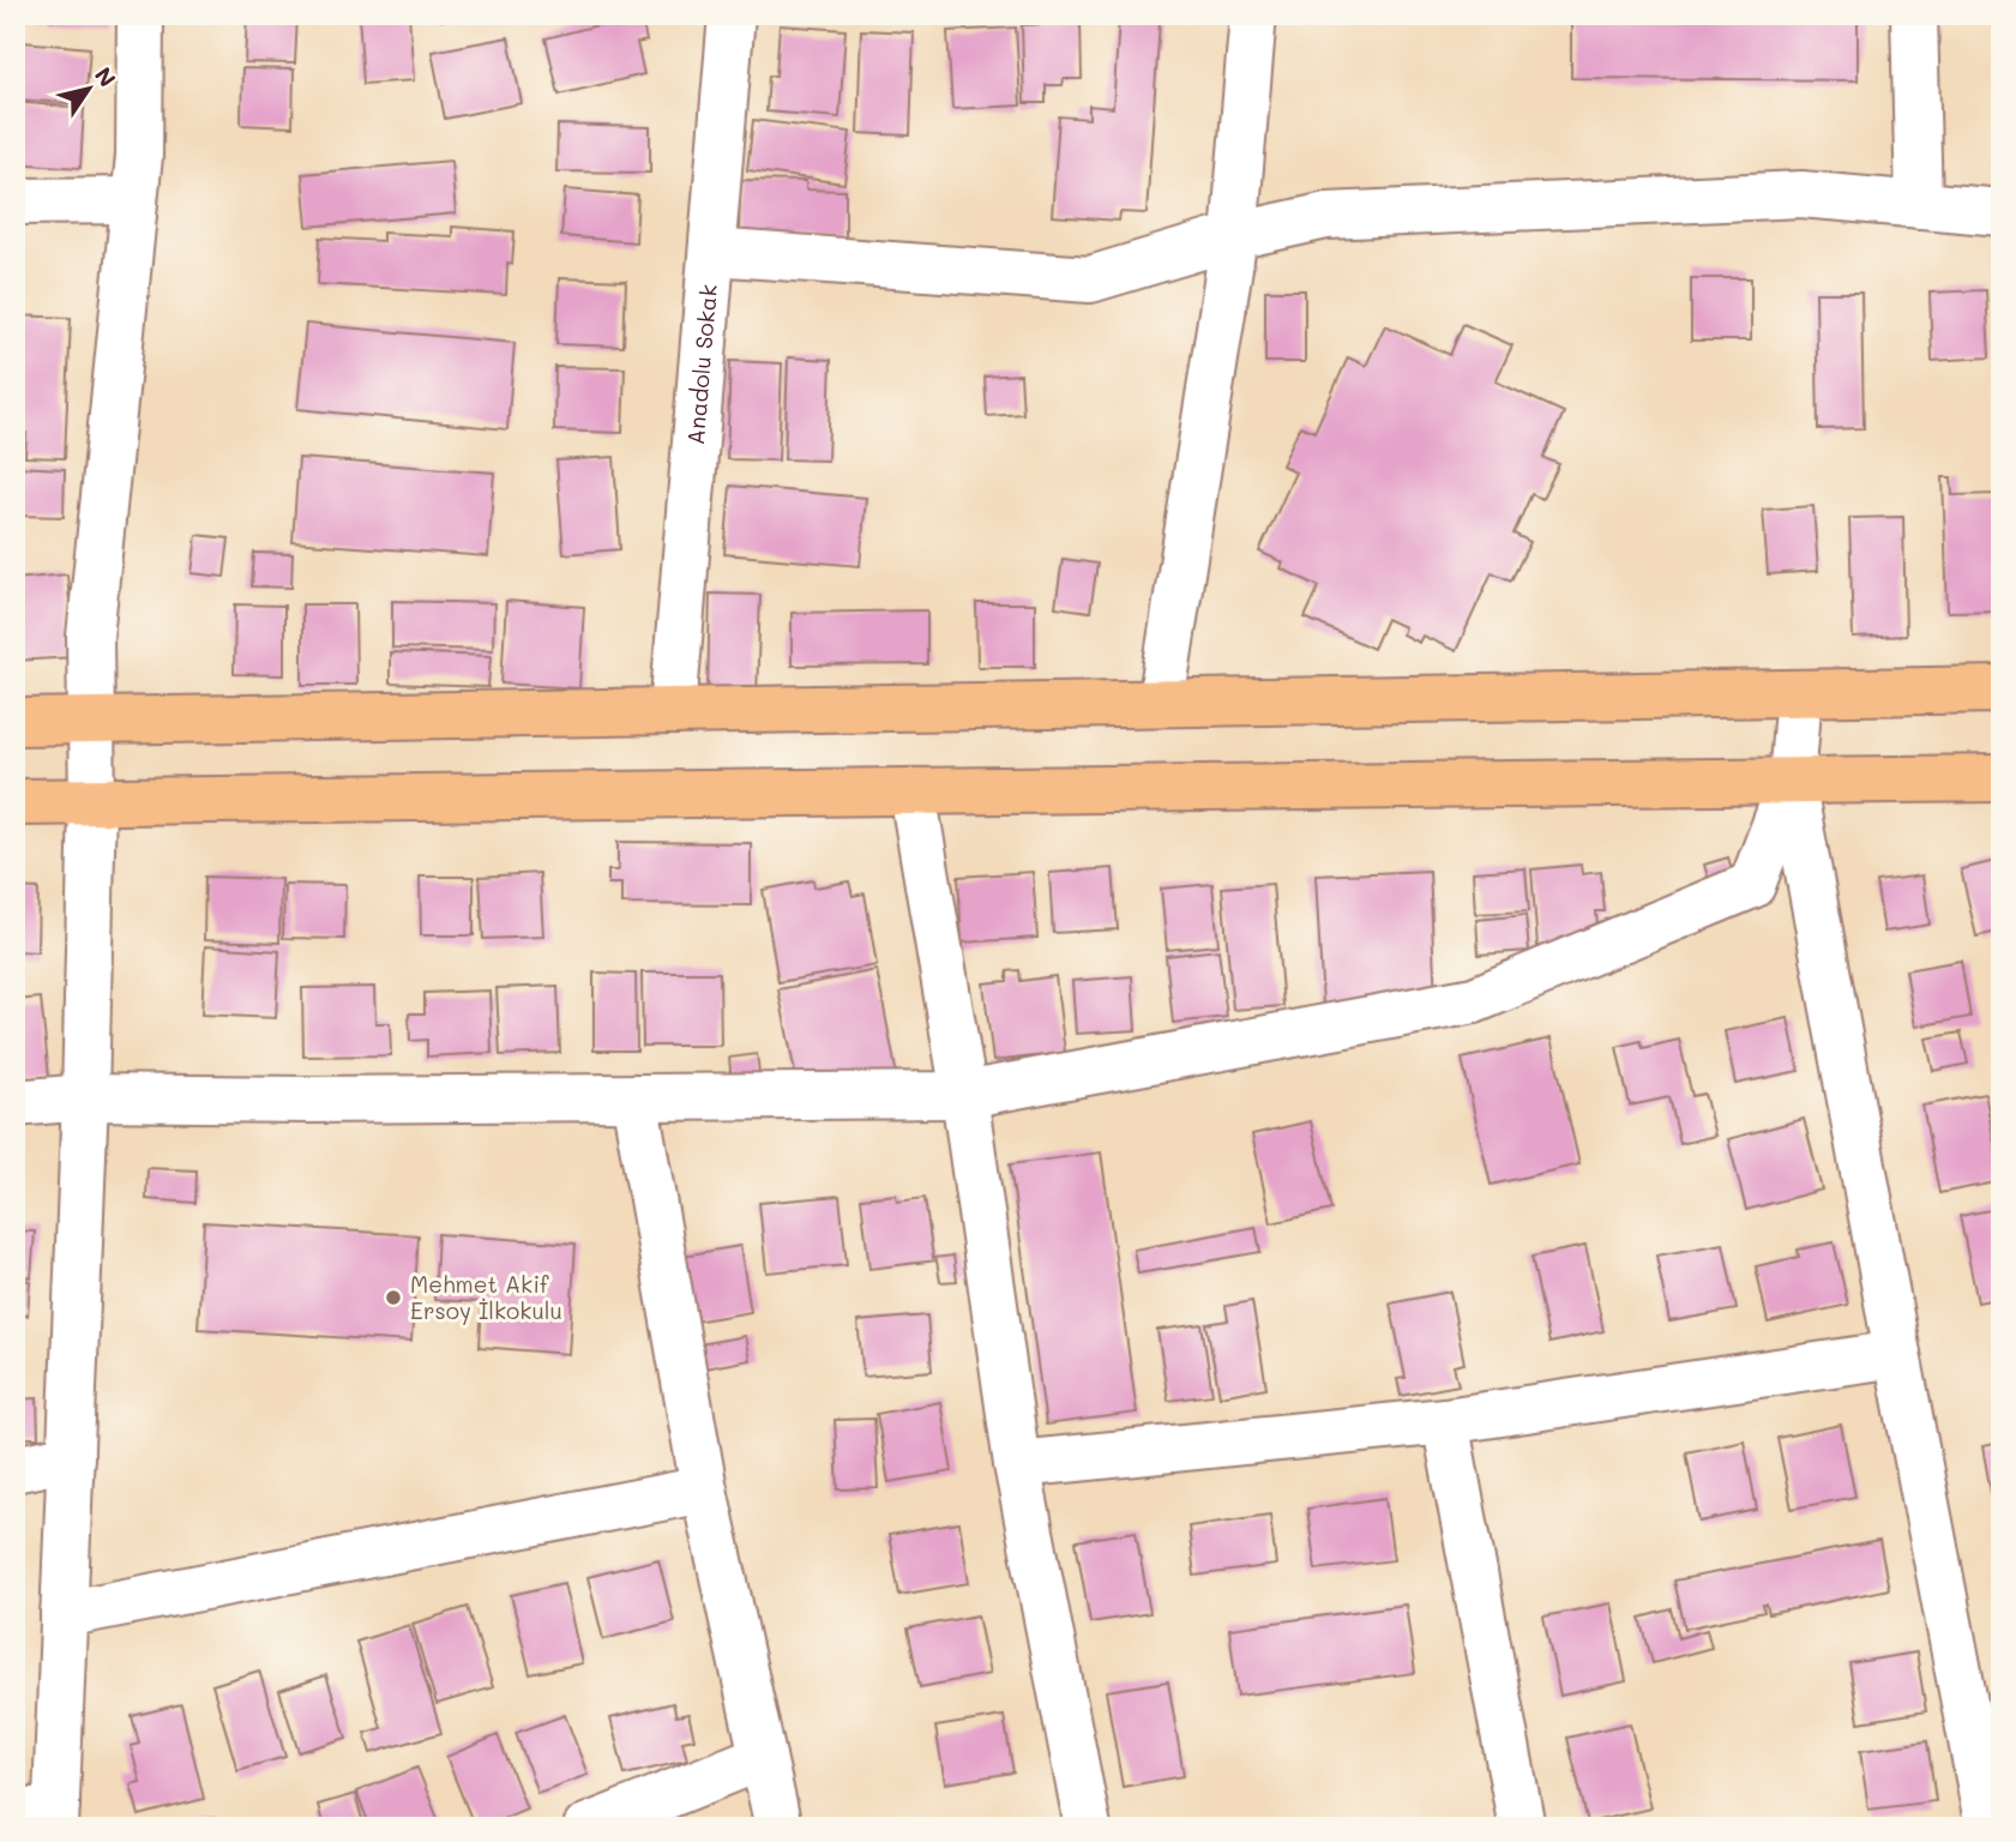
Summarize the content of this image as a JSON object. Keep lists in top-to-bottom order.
{
  "streets": {
    "street": ["Anadolu Sokak"]
  },
  "places": ["Mehmet Akif Ersoy İlkokulu"],
  "north": "top right"
}
